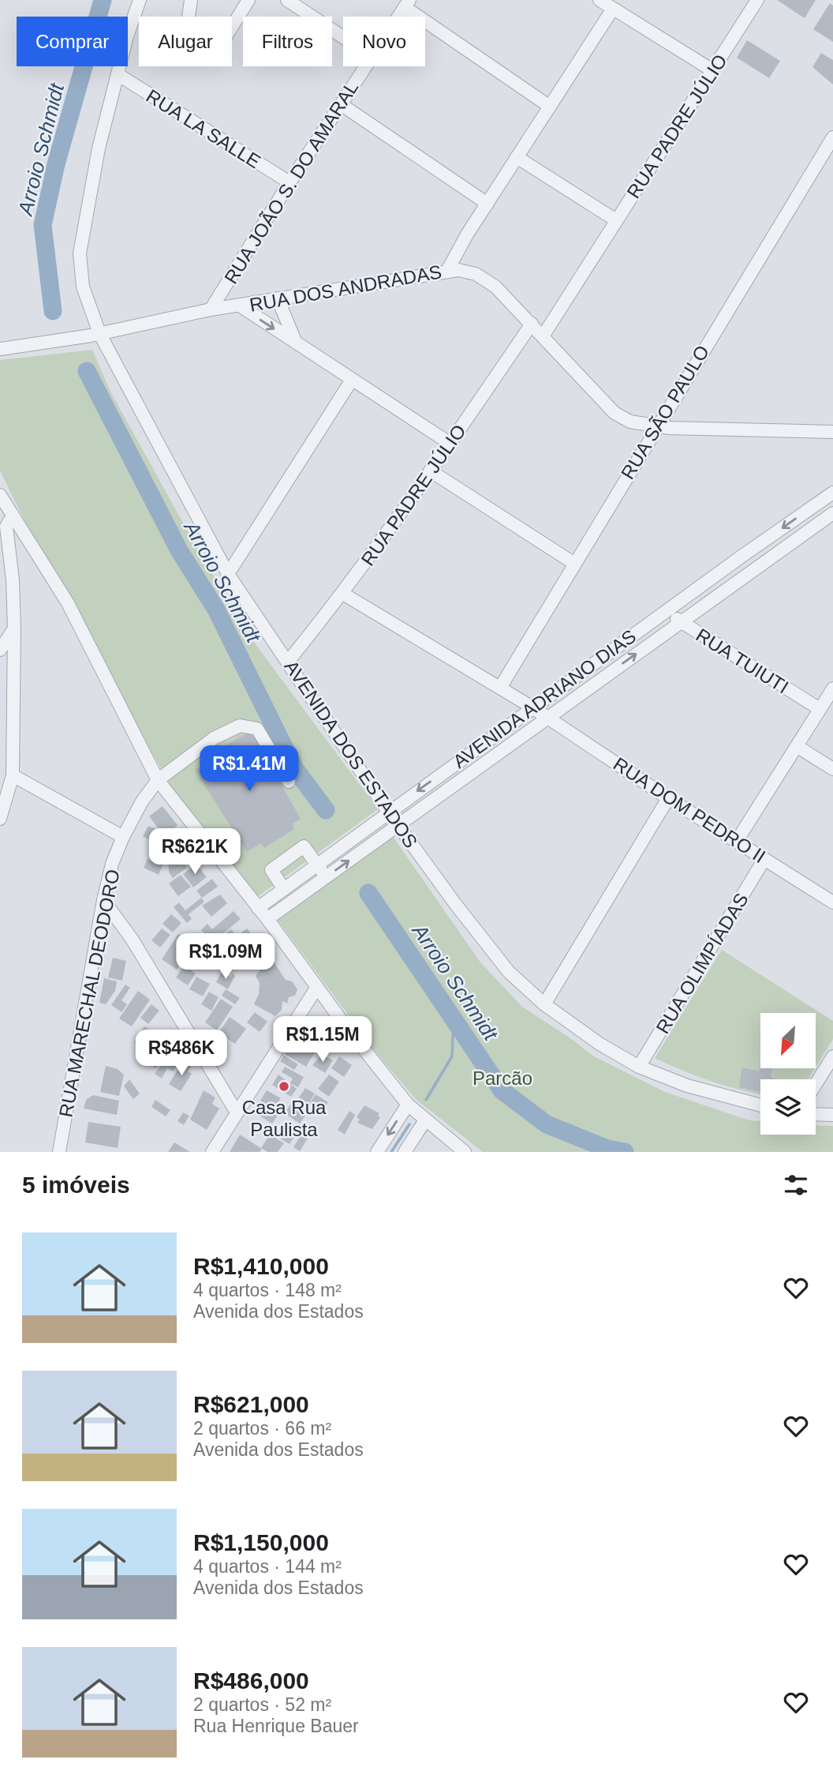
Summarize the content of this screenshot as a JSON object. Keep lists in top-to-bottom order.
{
  "streets": {
    "street": [
      "RUA PADRE JÚLIO",
      "RUA LA SALLE",
      "RUA JOÃO S. DO AMARAL",
      "RUA DOS ANDRADAS",
      "RUA SÃO PAULO",
      "RUA TUIUTI",
      "AVENIDA ADRIANO DIAS",
      "AVENIDA DOS ESTADOS",
      "RUA DOM PEDRO II",
      "RUA OLIMPÍADAS",
      "RUA MARECHAL DEODORO"
    ]
  },
  "crossings": [
    ["RUA PADRE JÚLIO", "RUA DOS ANDRADAS"],
    ["RUA PADRE JÚLIO", "AVENIDA DOS ESTADOS"],
    ["RUA PADRE JÚLIO", "RUA DOM PEDRO II"],
    ["RUA LA SALLE", "RUA JOÃO S. DO AMARAL"],
    ["RUA LA SALLE", "AVENIDA DOS ESTADOS"],
    ["RUA JOÃO S. DO AMARAL", "RUA DOS ANDRADAS"],
    ["RUA DOS ANDRADAS", "RUA SÃO PAULO"],
    ["RUA DOS ANDRADAS", "AVENIDA DOS ESTADOS"],
    ["RUA SÃO PAULO", "RUA DOM PEDRO II"],
    ["RUA TUIUTI", "AVENIDA ADRIANO DIAS"],
    ["AVENIDA ADRIANO DIAS", "AVENIDA DOS ESTADOS"],
    ["AVENIDA ADRIANO DIAS", "RUA DOM PEDRO II"],
    ["AVENIDA DOS ESTADOS", "RUA OLIMPÍADAS"],
    ["RUA DOM PEDRO II", "RUA OLIMPÍADAS"]
  ],
  "water": ["Arroio Schmidt"],
  "parks": ["Parcão"],
  "places": ["Casa Rua Paulista"],
  "north": "bottom left",
  "page": {
    "chip": [
      "Comprar",
      "Alugar",
      "Filtros",
      "Novo"
    ],
    "price": [
      "R$1.41M",
      "R$621K",
      "R$1.09M",
      "R$1.15M",
      "R$486K"
    ],
    "heading": "5 imóveis",
    "list": [
      {
        "name": "R$1,410,000",
        "note": "4 quartos · 148 m² · Avenida dos Estados"
      },
      {
        "name": "R$621,000",
        "note": "2 quartos · 66 m² · Avenida dos Estados"
      },
      {
        "name": "R$1,150,000",
        "note": "4 quartos · 144 m² · Avenida dos Estados"
      },
      {
        "name": "R$486,000",
        "note": "2 quartos · 52 m² · Rua Henrique Bauer"
      }
    ]
  }
}
